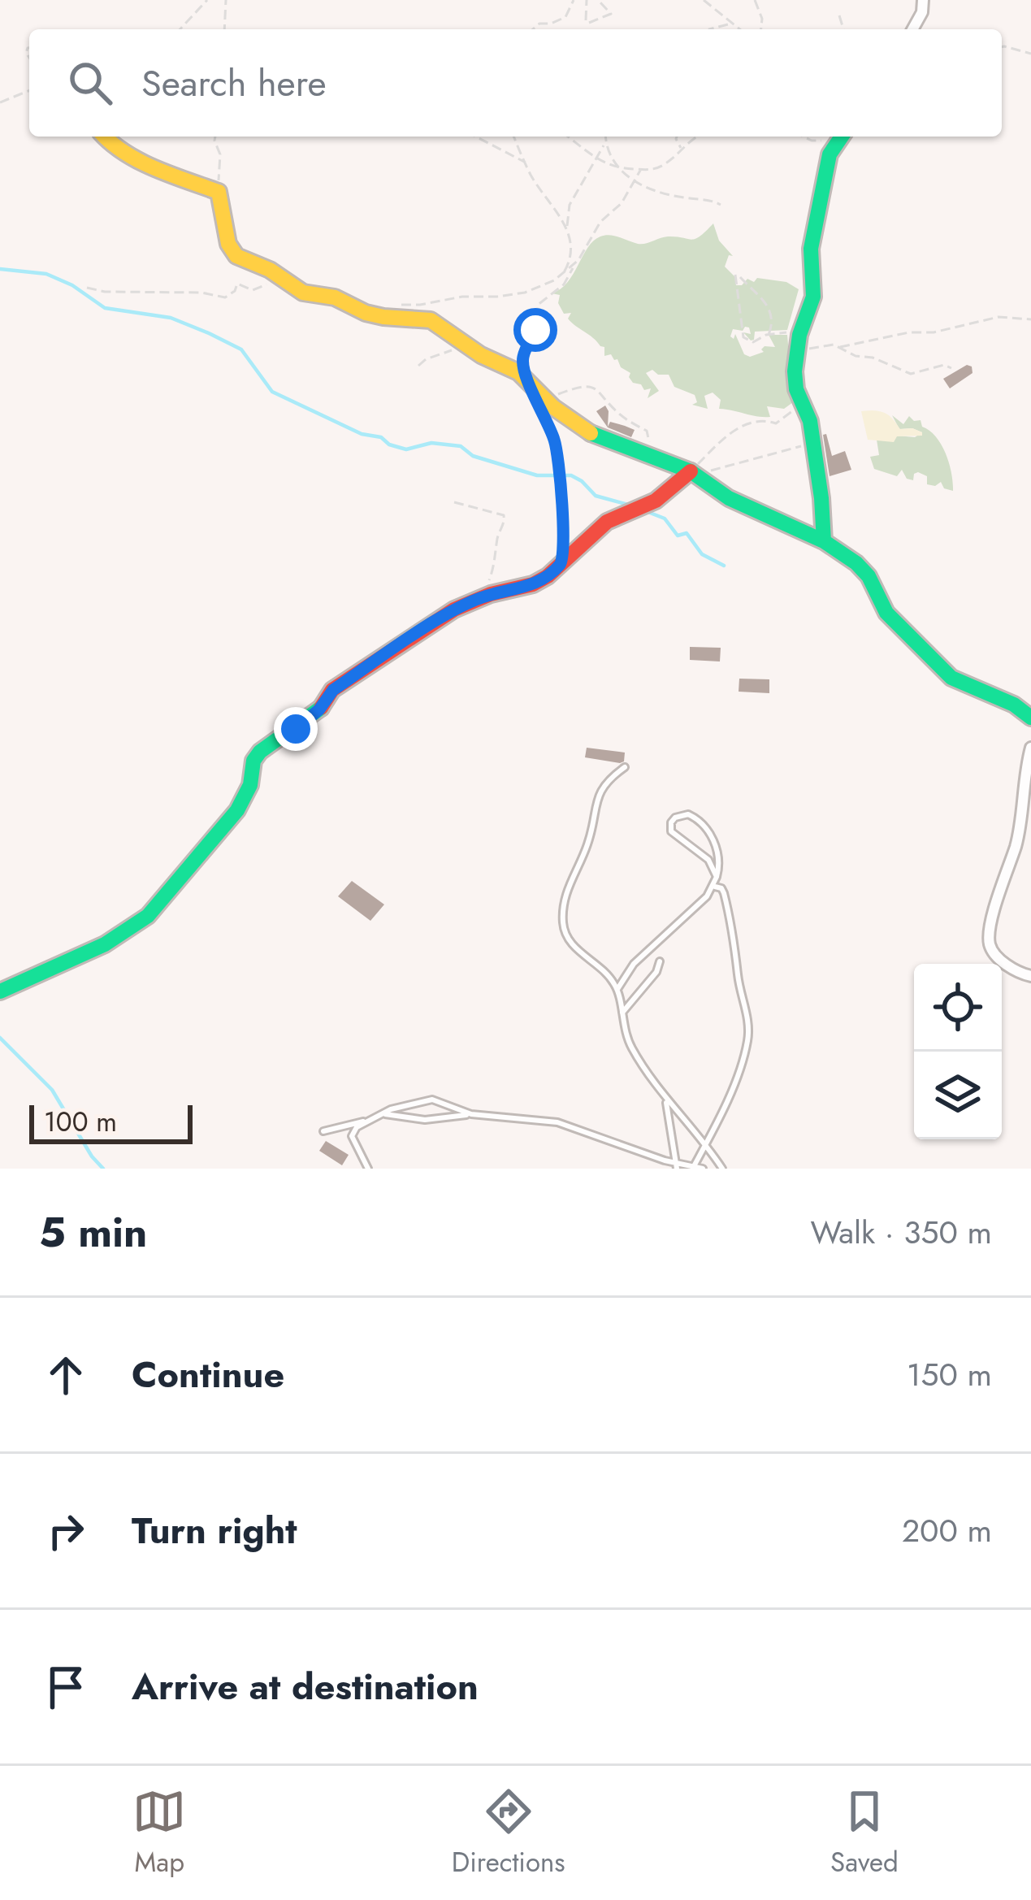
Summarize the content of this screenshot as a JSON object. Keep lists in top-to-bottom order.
{
  "scale_bar": "100 m",
  "page": {
    "search": "Search here",
    "scale": "100 m",
    "heading": ["5 min", "Walk · 350 m"],
    "list": [
      ["Continue", "150 m"],
      ["Turn right", "200 m"],
      "Arrive at destination"
    ],
    "nav": ["Map", "Directions", "Saved"]
  }
}
